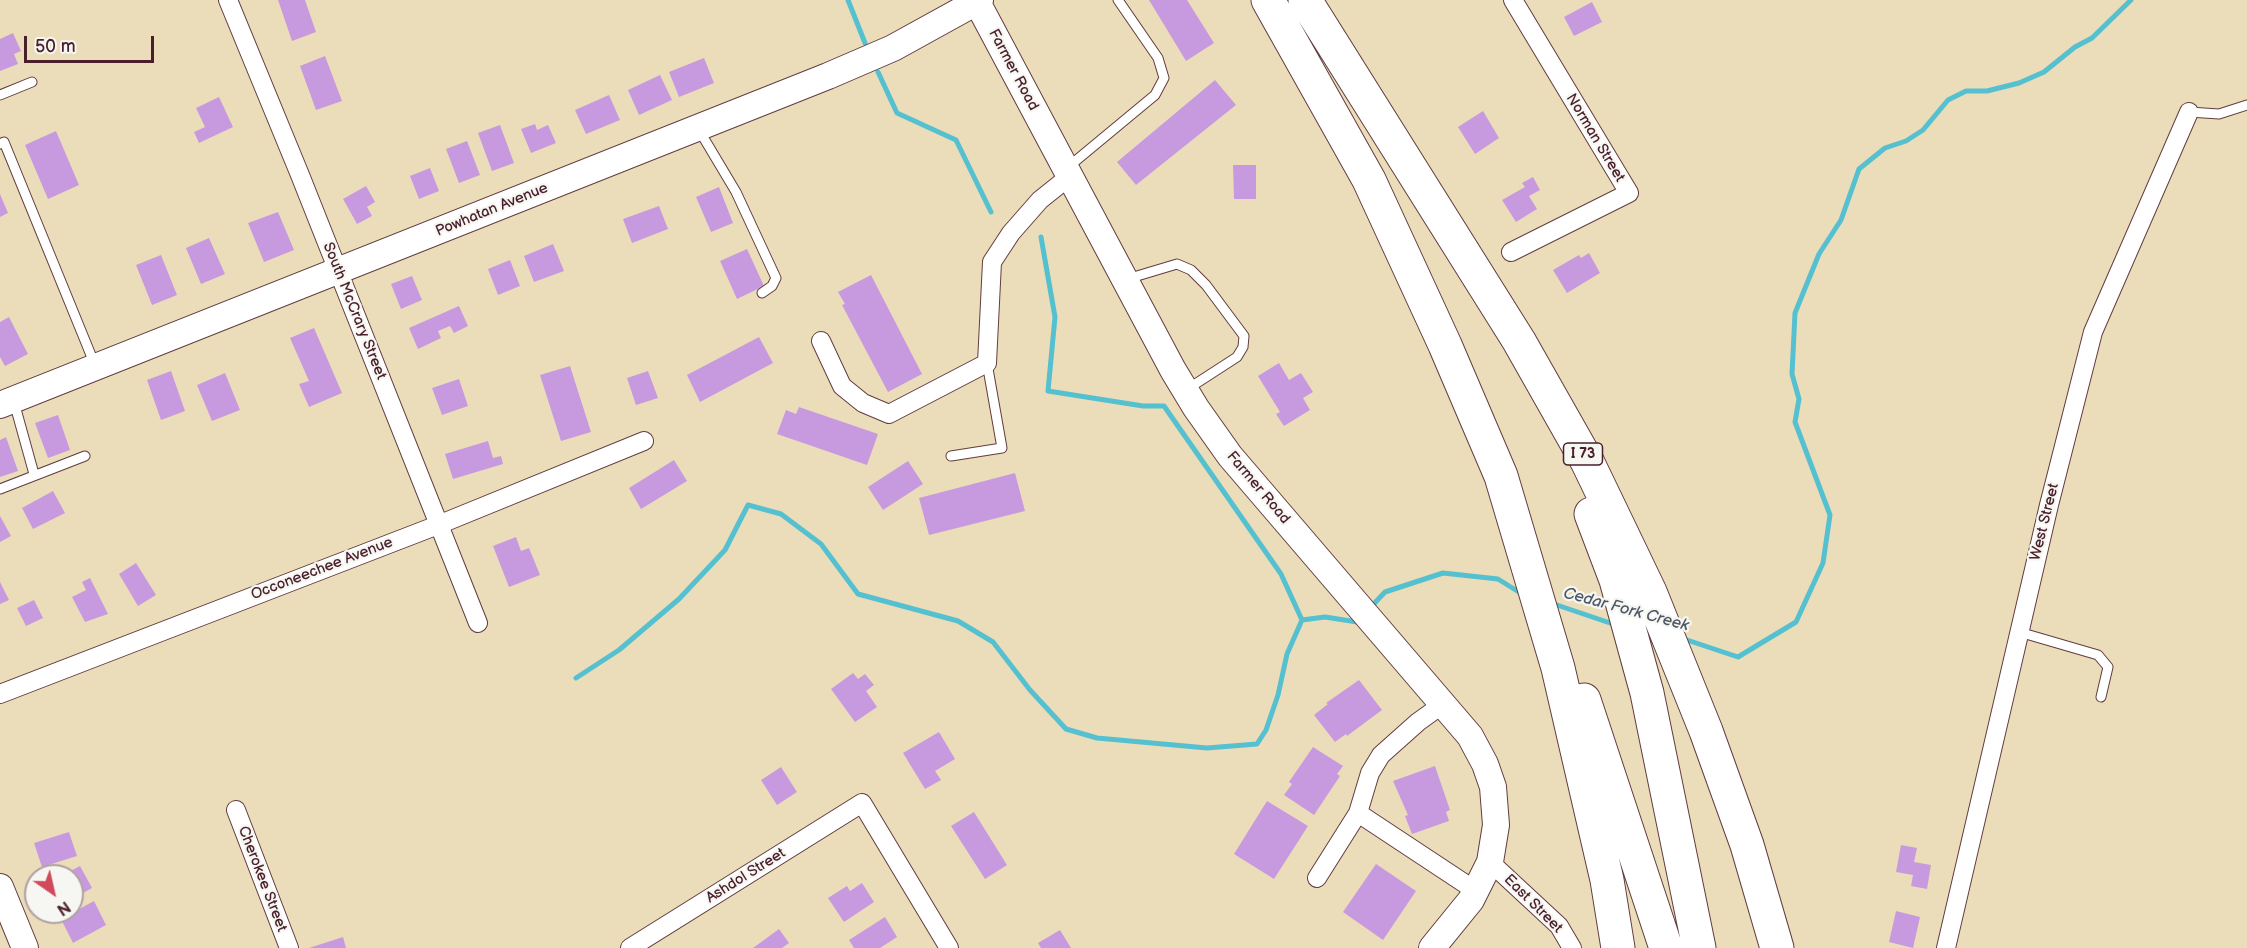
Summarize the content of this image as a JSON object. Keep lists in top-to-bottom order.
{
  "streets": {
    "highway": ["I 73"],
    "street": [
      "Farmer Road",
      "Norman Street",
      "Powhatan Avenue",
      "South McCrary Street",
      "West Street",
      "Occoneechee Avenue",
      "Ashdol Street",
      "Cherokee Street",
      "East Street"
    ]
  },
  "crossings": [
    ["Farmer Road", "Powhatan Avenue"],
    ["Farmer Road", "East Street"],
    ["Powhatan Avenue", "South McCrary Street"],
    ["South McCrary Street", "Occoneechee Avenue"]
  ],
  "water": ["Cedar Fork Creek"],
  "scale_bar": "50 m",
  "north": "bottom right"
}
